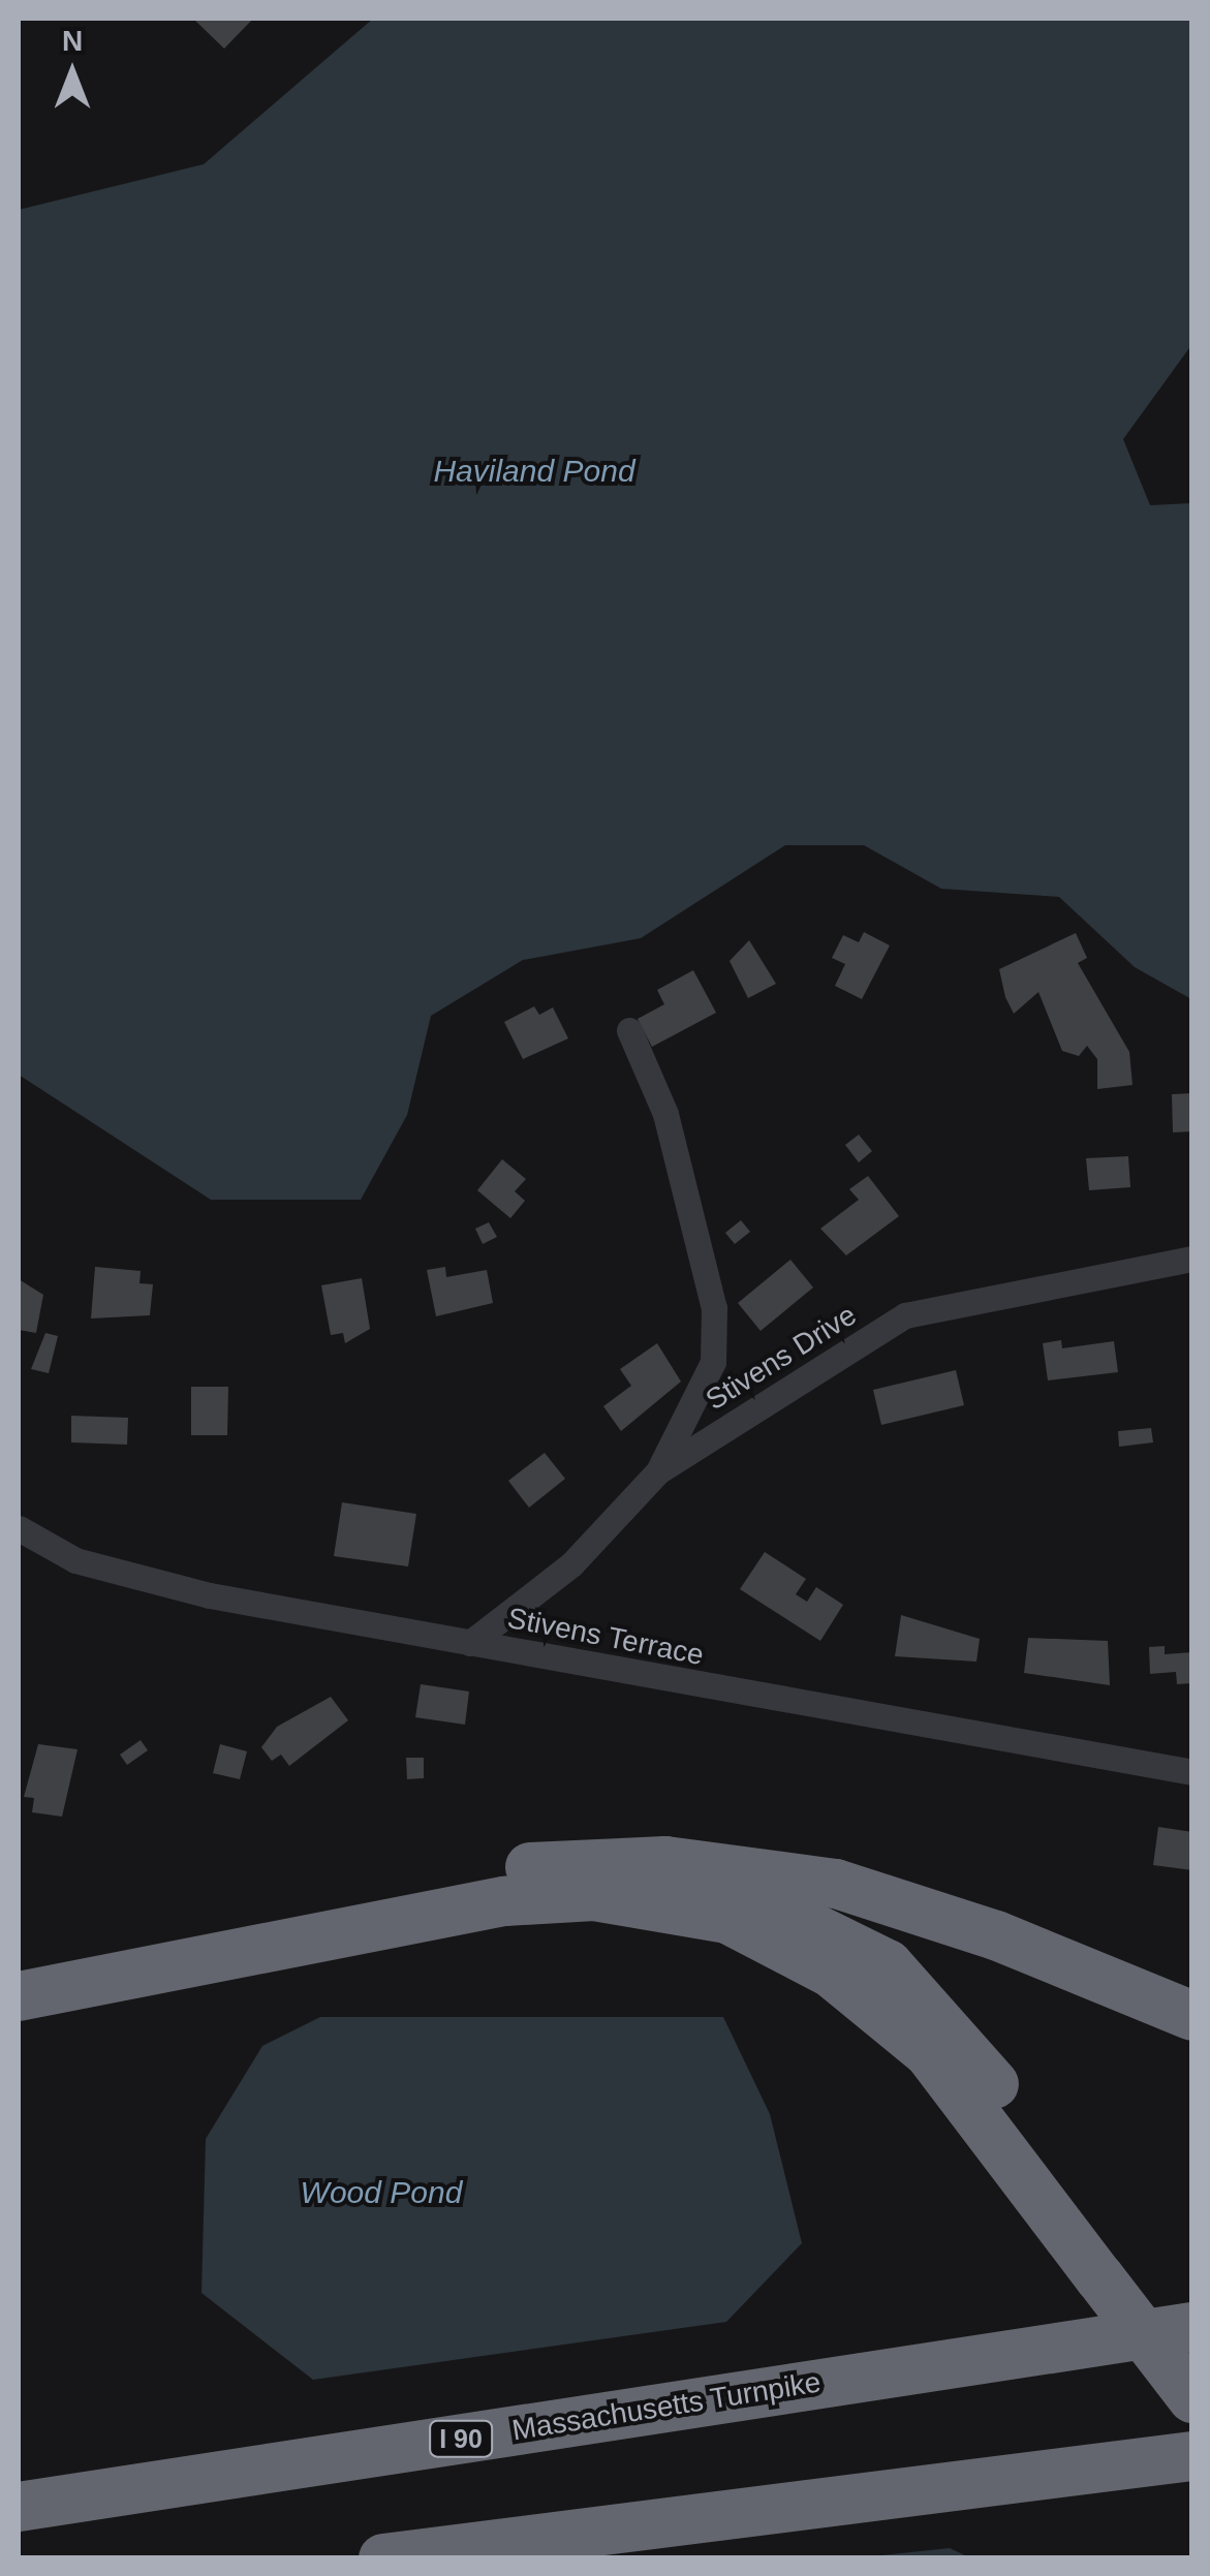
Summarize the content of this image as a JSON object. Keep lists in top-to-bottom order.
{
  "streets": {
    "highway": ["Massachusetts Turnpike", "I 90"],
    "street": ["Stivens Drive", "Stivens Terrace"]
  },
  "crossings": [
    ["Stivens Drive", "Stivens Terrace"]
  ],
  "water": ["Haviland Pond", "Wood Pond"],
  "north": "top"
}
